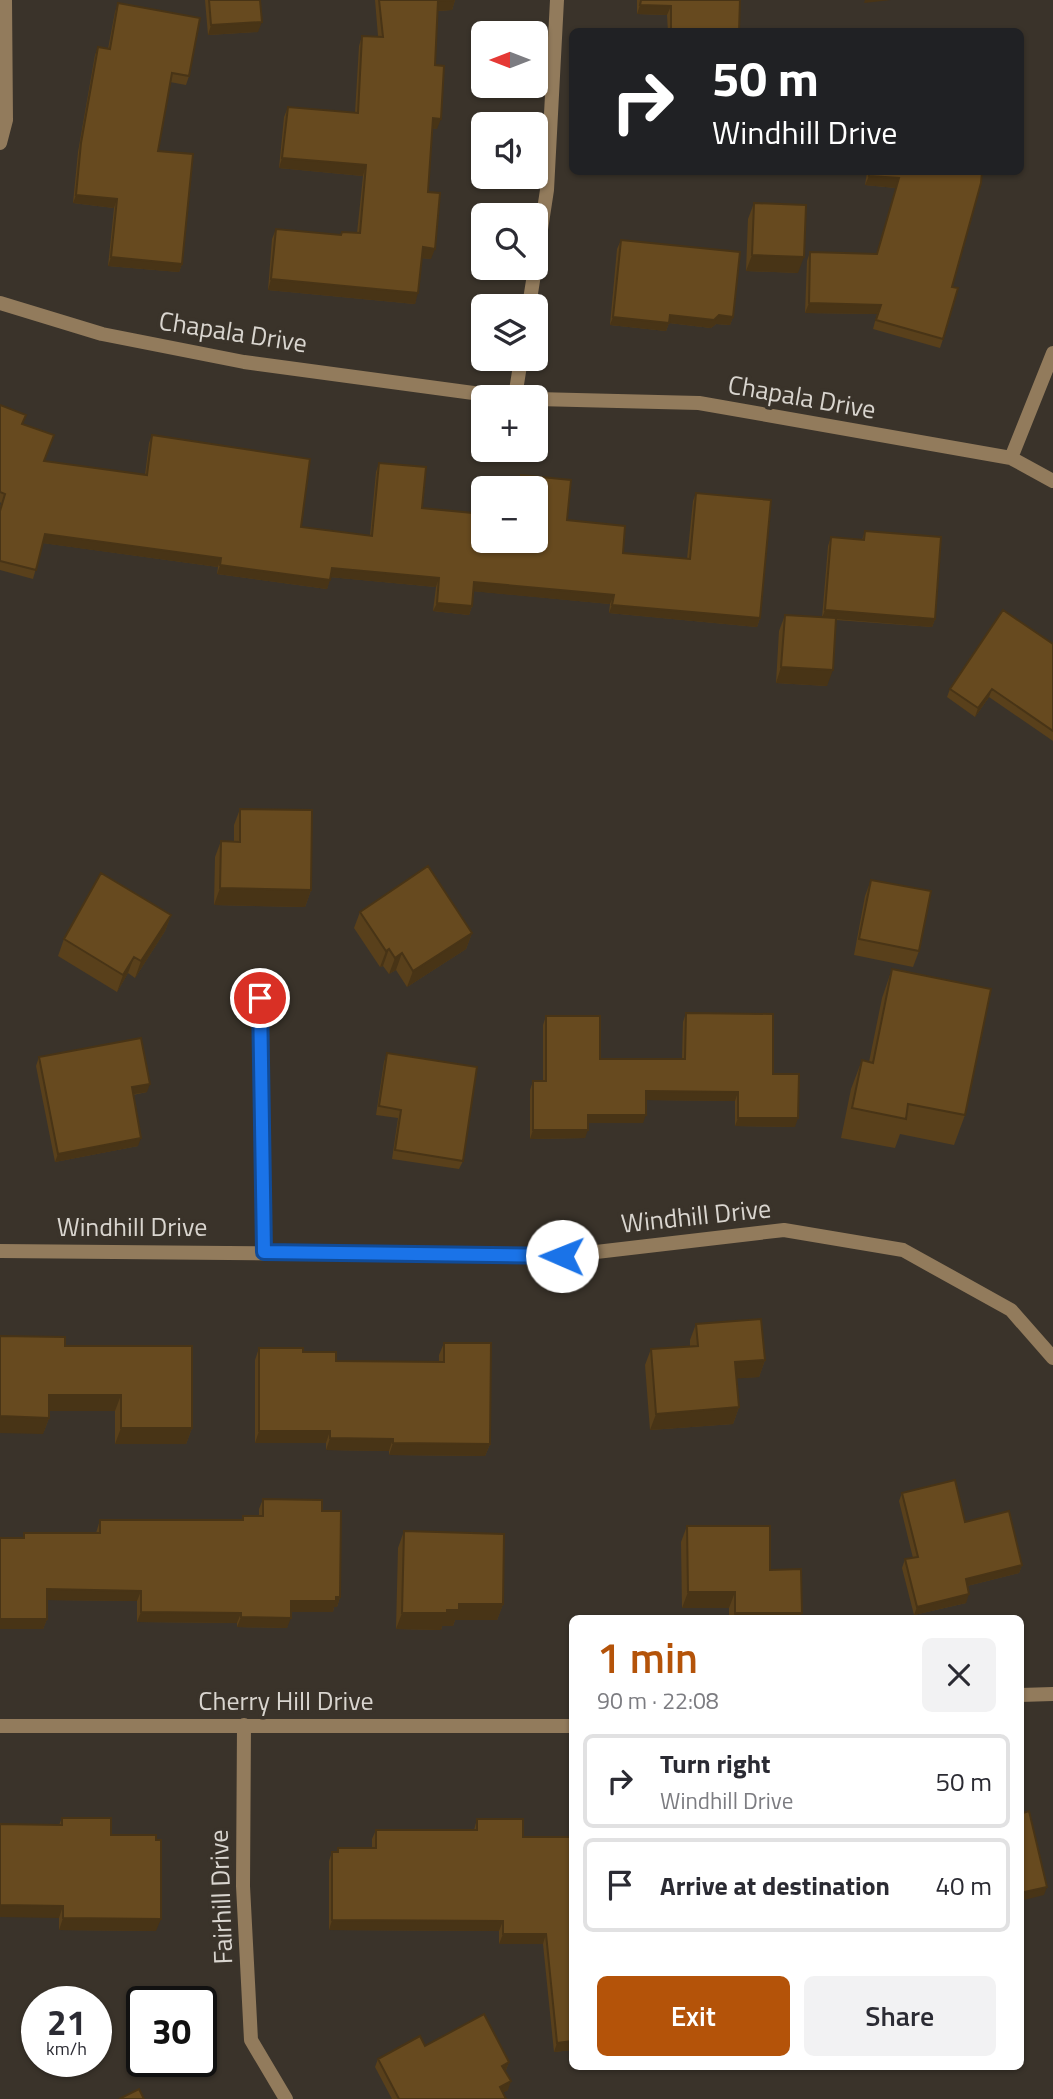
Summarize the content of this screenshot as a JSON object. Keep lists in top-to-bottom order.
{
  "streets": {
    "street": [
      "Chapala Drive",
      "Windhill Drive",
      "Cherry Hill Drive",
      "Fairhill Drive"
    ]
  },
  "crossings": [
    ["Cherry Hill Drive", "Fairhill Drive"]
  ],
  "north": "left",
  "page": {
    "map_buttons": ["+", "−"],
    "turn": ["50 m", "Windhill Drive"],
    "heading": ["1 min", "90 m · 22:08"],
    "list": [
      {
        "name": "Turn right",
        "note": "Windhill Drive",
        "value": "50 m"
      },
      {
        "name": "Arrive at destination",
        "value": "40 m"
      }
    ],
    "buttons": ["Exit", "Share"],
    "speed": "21 km/h",
    "limit": "30"
  }
}
